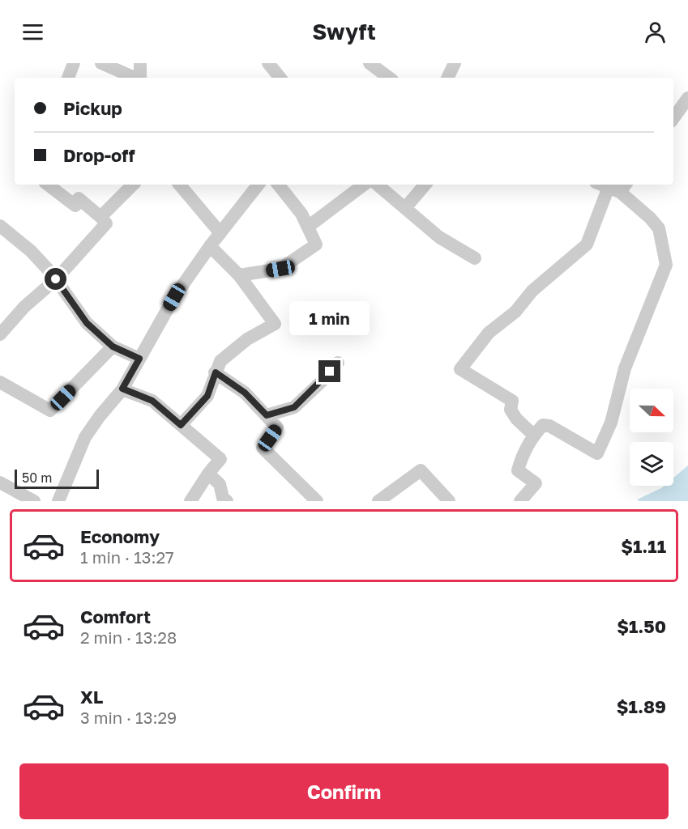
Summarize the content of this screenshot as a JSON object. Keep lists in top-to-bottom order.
{
  "scale_bar": "50 m",
  "north": "right",
  "page": {
    "header": "Swyft",
    "banner": ["Pickup", "Drop-off"],
    "bubble": "1 min",
    "scale": "50 m",
    "list": [
      {
        "name": "Economy",
        "note": "1 min · 13:27",
        "value": "$1.11"
      },
      {
        "name": "Comfort",
        "note": "2 min · 13:28",
        "value": "$1.50"
      },
      {
        "name": "XL",
        "note": "3 min · 13:29",
        "value": "$1.89"
      }
    ],
    "buttons": "Confirm"
  }
}
